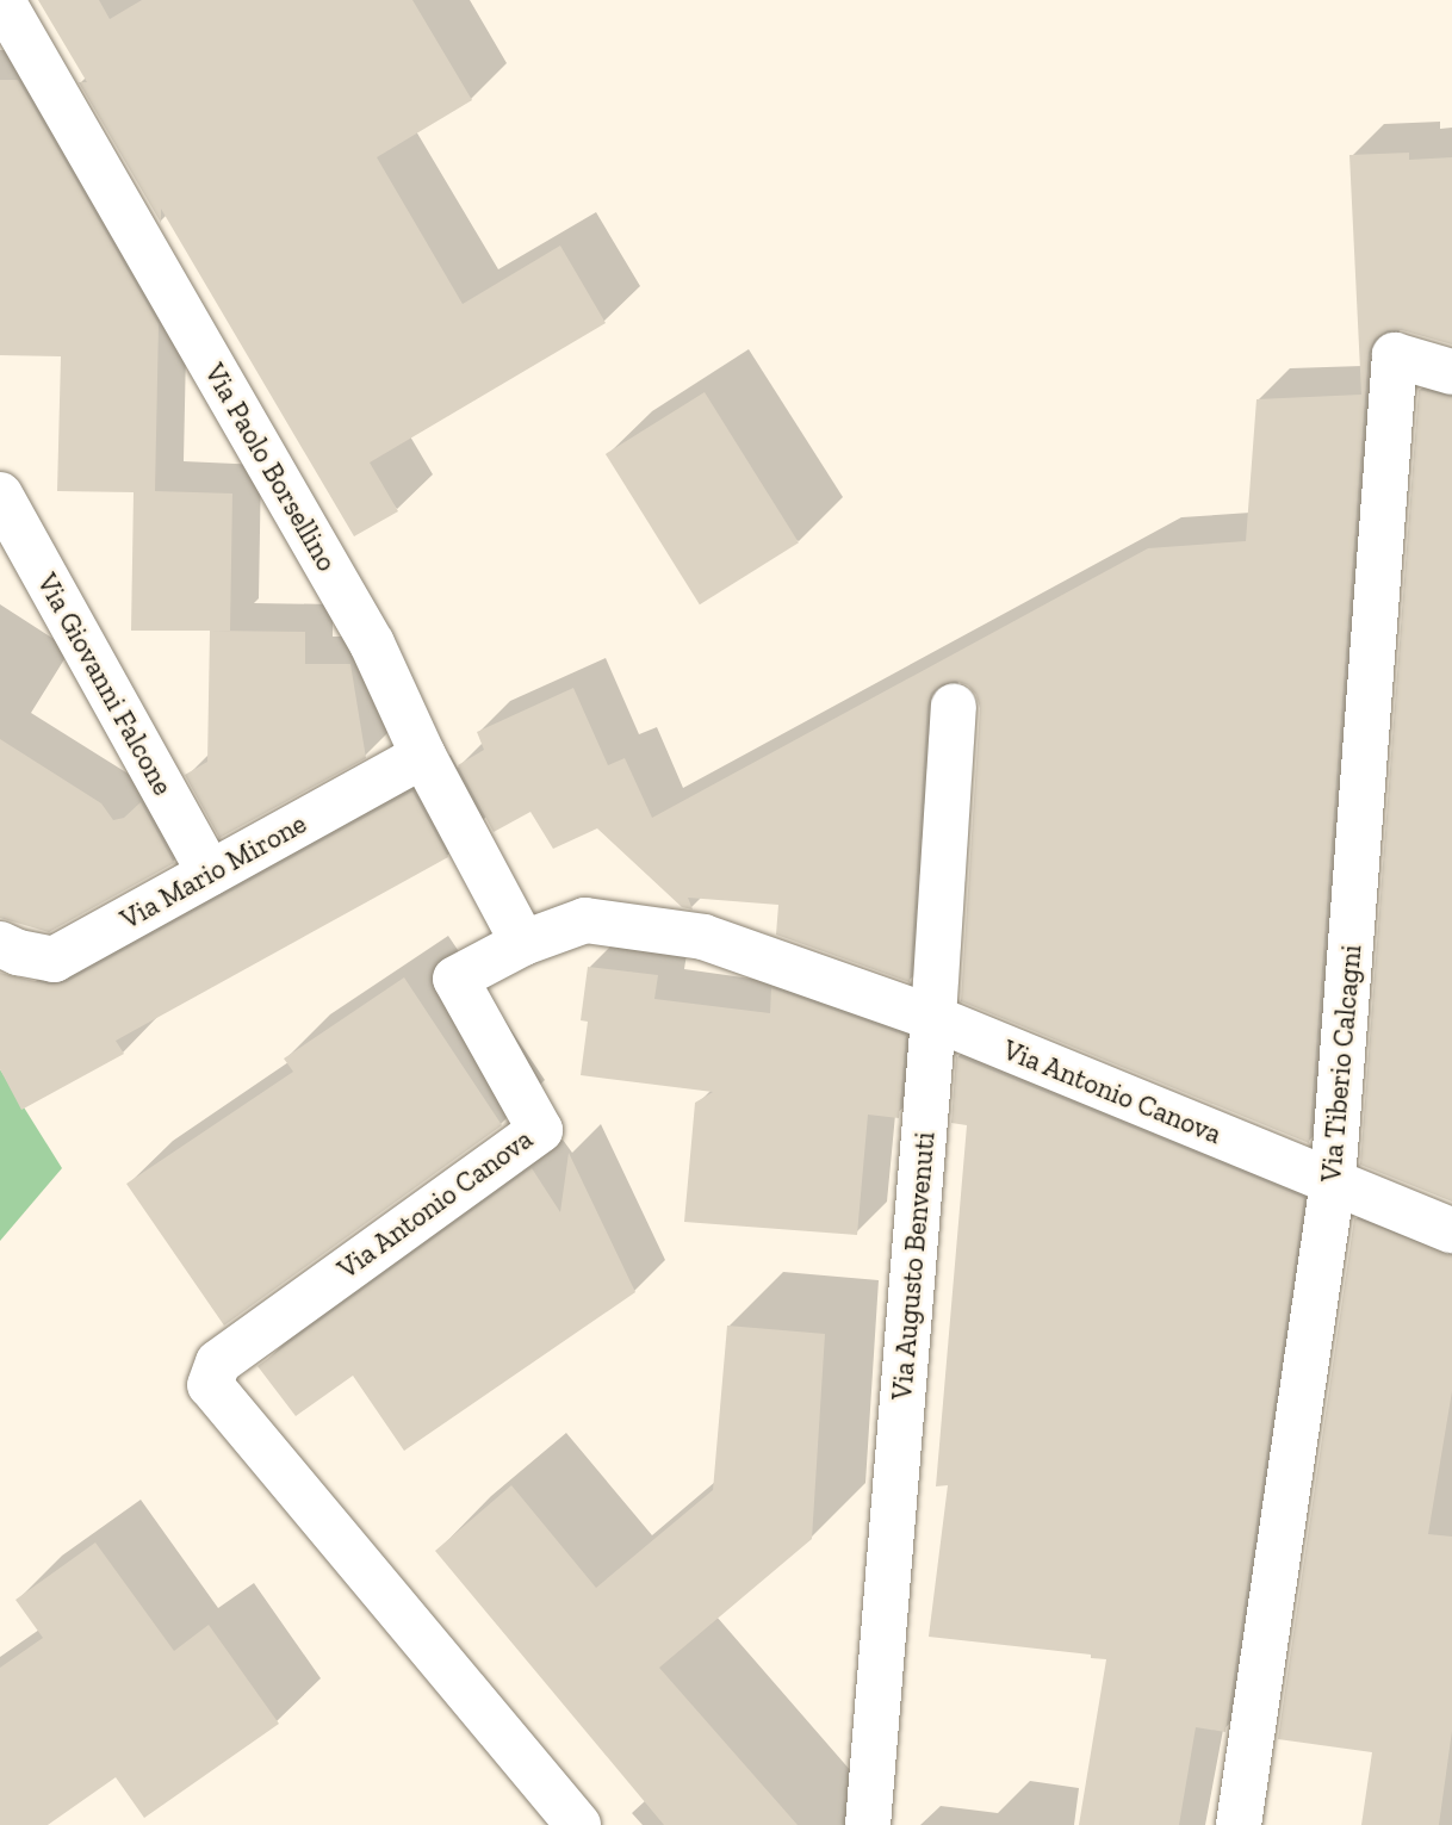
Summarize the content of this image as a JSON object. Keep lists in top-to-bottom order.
{
  "streets": {
    "street": [
      "Via Paolo Borsellino",
      "Via Giovanni Falcone",
      "Via Mario Mirone",
      "Via Tiberio Calcagni",
      "Via Antonio Canova",
      "Via Augusto Benvenuti"
    ]
  },
  "crossings": [
    ["Via Paolo Borsellino", "Via Mario Mirone"],
    ["Via Paolo Borsellino", "Via Antonio Canova"],
    ["Via Giovanni Falcone", "Via Mario Mirone"],
    ["Via Tiberio Calcagni", "Via Antonio Canova"],
    ["Via Antonio Canova", "Via Augusto Benvenuti"]
  ]
}
